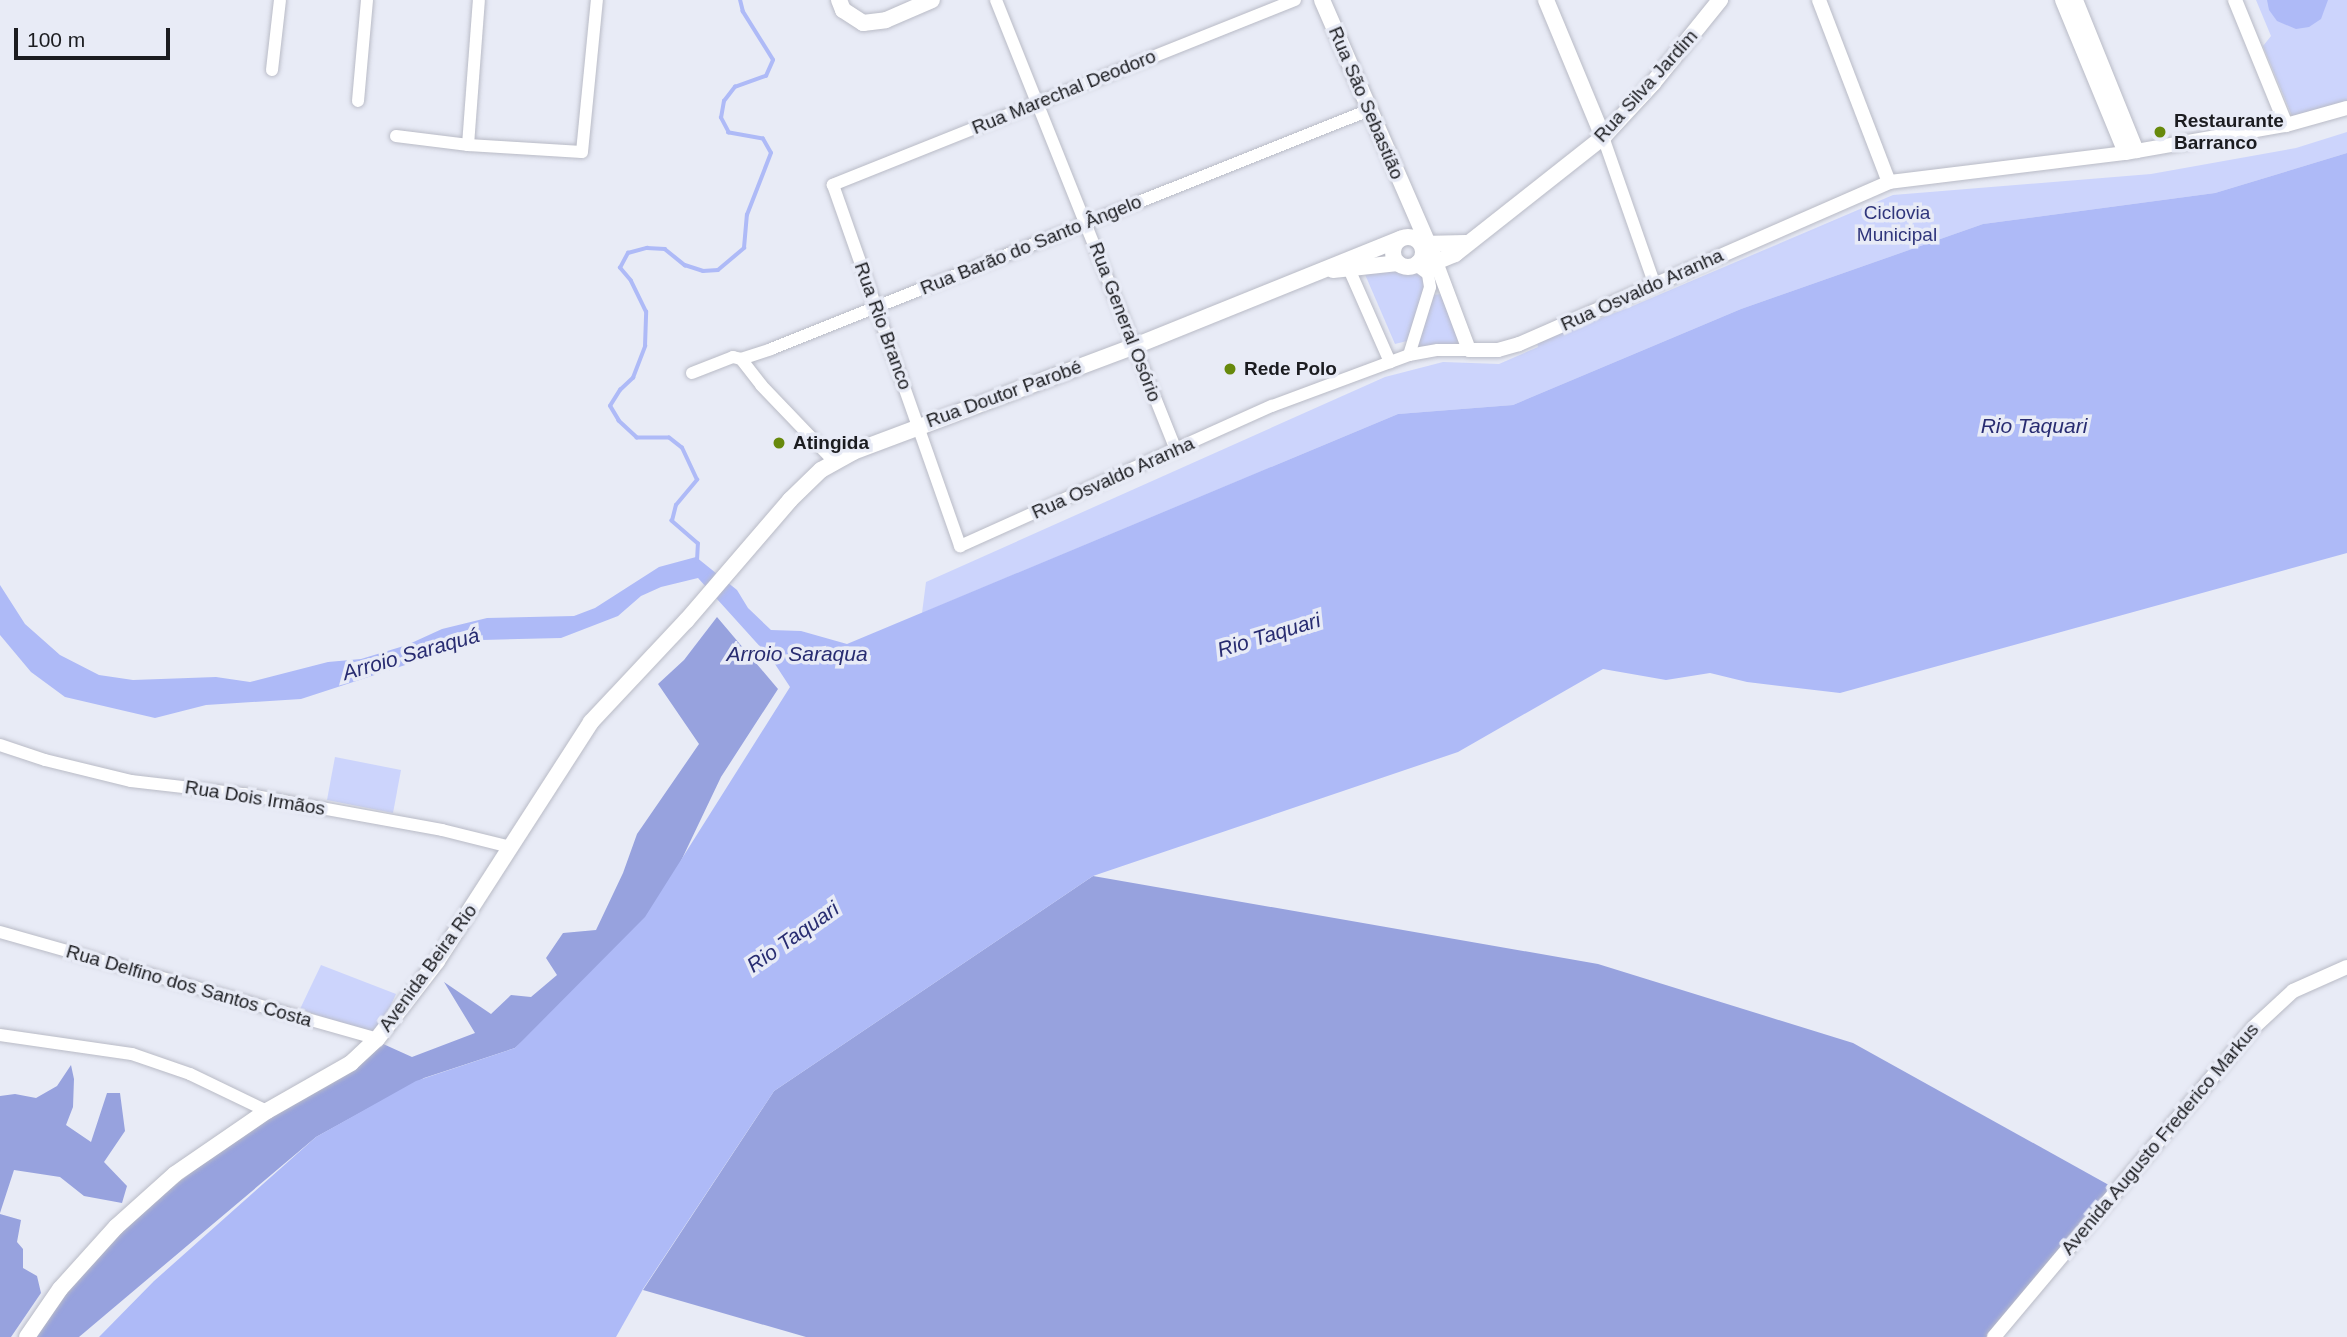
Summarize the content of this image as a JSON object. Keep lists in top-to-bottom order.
{
  "streets": {
    "main road": [
      "Rua Silva Jardim",
      "Rua São Sebastião",
      "Rua Doutor Parobé",
      "Avenida Beira Rio"
    ],
    "street": [
      "Rua Marechal Deodoro",
      "Rua Barão do Santo Ângelo",
      "Rua Osvaldo Aranha",
      "Rua General Osório",
      "Rua Rio Branco",
      "Rua Dois Irmãos",
      "Rua Delfino dos Santos Costa",
      "Avenida Augusto Frederico Markus"
    ]
  },
  "crossings": [
    ["Rua Silva Jardim", "Rua São Sebastião"],
    ["Rua Silva Jardim", "Rua Doutor Parobé"],
    ["Rua Marechal Deodoro", "Rua General Osório"],
    ["Rua Marechal Deodoro", "Rua Rio Branco"],
    ["Rua São Sebastião", "Rua Barão do Santo Ângelo"],
    ["Rua São Sebastião", "Rua Osvaldo Aranha"],
    ["Rua São Sebastião", "Rua Doutor Parobé"],
    ["Rua Barão do Santo Ângelo", "Rua General Osório"],
    ["Rua Barão do Santo Ângelo", "Rua Rio Branco"],
    ["Rua Osvaldo Aranha", "Rua General Osório"],
    ["Rua Osvaldo Aranha", "Rua Rio Branco"],
    ["Rua General Osório", "Rua Doutor Parobé"],
    ["Rua Rio Branco", "Rua Doutor Parobé"],
    ["Rua Doutor Parobé", "Avenida Beira Rio"],
    ["Rua Dois Irmãos", "Avenida Beira Rio"],
    ["Avenida Beira Rio", "Rua Delfino dos Santos Costa"]
  ],
  "water": ["Rio Taquari", "Arroio Saraquá", "Arroio Saraqua"],
  "parks": ["Ciclovia Municipal"],
  "places": ["Restaurante Barranco", "Rede Polo", "Atingida"],
  "scale_bar": "100 m"
}
